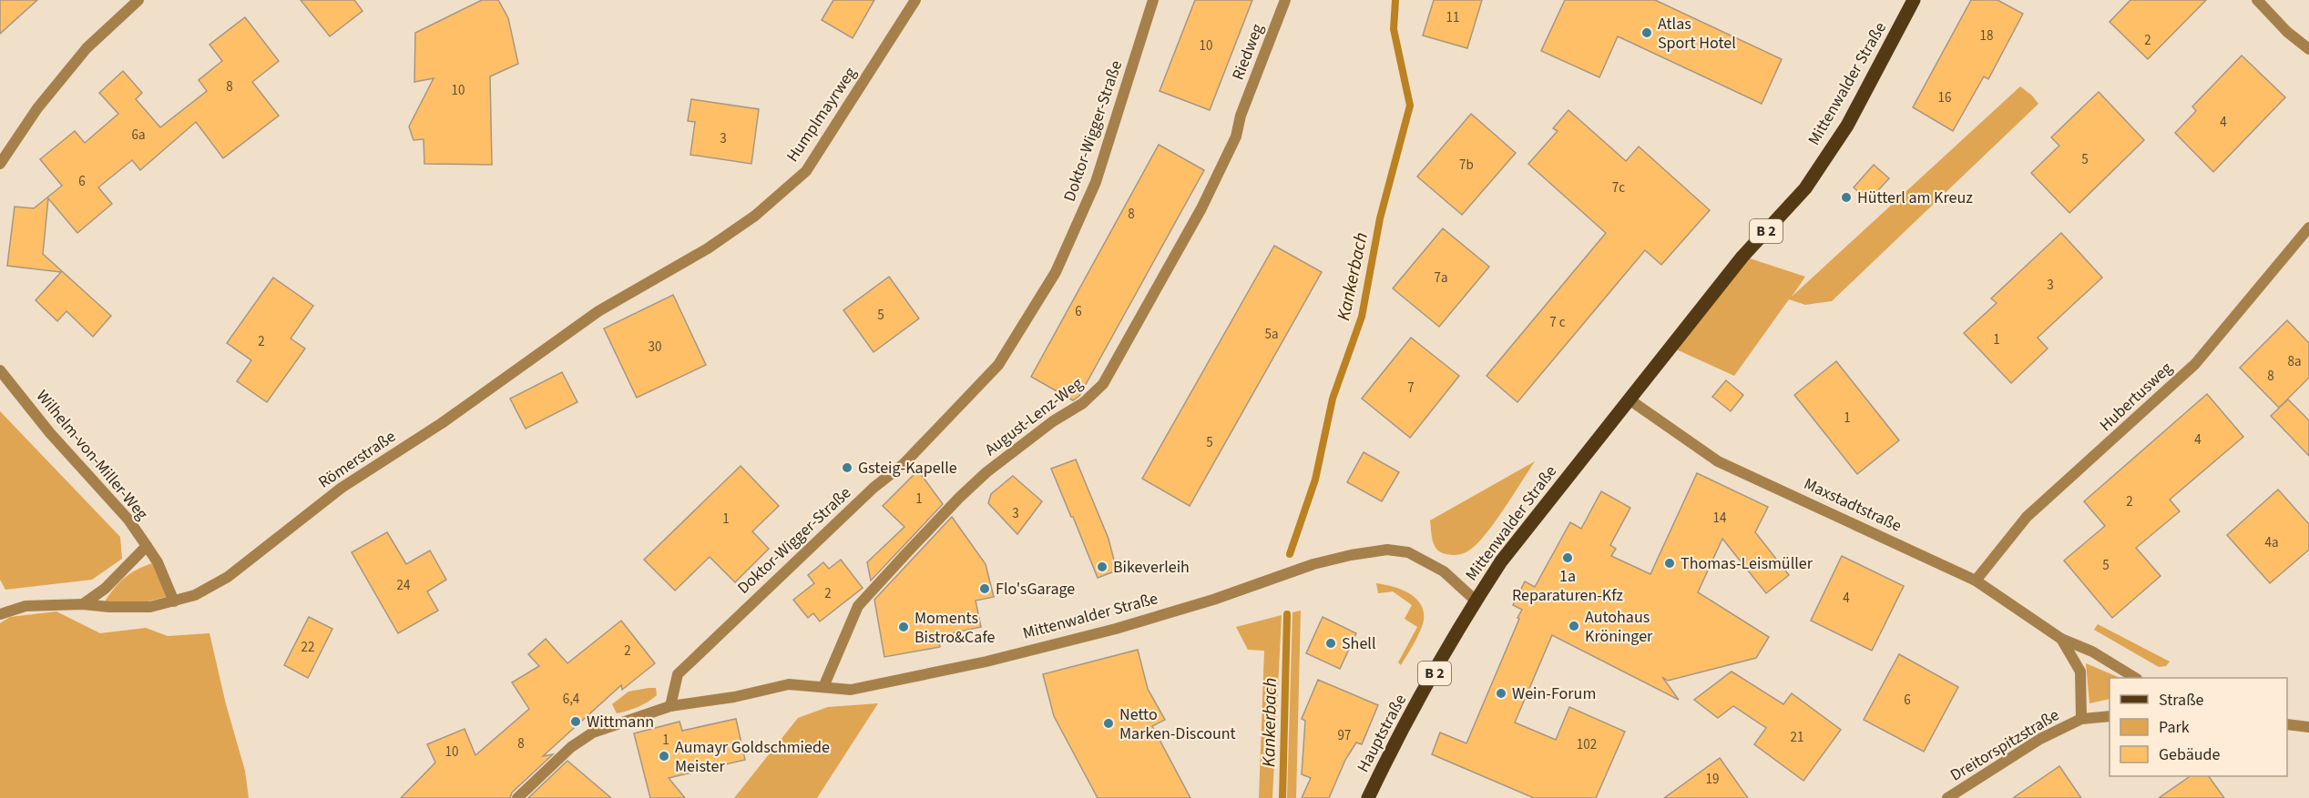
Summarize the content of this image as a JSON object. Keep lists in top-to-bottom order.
{
  "streets": {
    "main road": ["Mittenwalder Straße", "B 2", "Hauptstraße"],
    "street": [
      "Riedweg",
      "Humplmayrweg",
      "Doktor-Wigger-Straße",
      "Hubertusweg",
      "August-Lenz-Weg",
      "Wilhelm-von-Miller-Weg",
      "Römerstraße",
      "Maxstadtstraße",
      "Dreitorspitzstraße"
    ]
  },
  "crossings": [
    ["Riedweg", "August-Lenz-Weg"],
    ["Mittenwalder Straße", "Doktor-Wigger-Straße"],
    ["Mittenwalder Straße", "August-Lenz-Weg"],
    ["Mittenwalder Straße", "Maxstadtstraße"],
    ["Mittenwalder Straße", "Hauptstraße"],
    ["Humplmayrweg", "Römerstraße"],
    ["Hubertusweg", "Maxstadtstraße"],
    ["Wilhelm-von-Miller-Weg", "Römerstraße"],
    ["Maxstadtstraße", "Dreitorspitzstraße"]
  ],
  "water": ["Kankerbach"],
  "places": [
    "Atlas Sport Hotel",
    "Hütterl am Kreuz",
    "Gsteig-Kapelle",
    "1a Reparaturen-Kfz",
    "Thomas-Leismüller",
    "Bikeverleih",
    "Flo'sGarage",
    "Autohaus Kröninger",
    "Moments Bistro&Cafe",
    "Shell",
    "Wein-Forum",
    "Wittmann",
    "Netto Marken-Discount",
    "Aumayr Goldschmiede Meister"
  ],
  "house_numbers": [
    "11",
    "18",
    "2",
    "10",
    "8",
    "10",
    "16",
    "4",
    "6a",
    "3",
    "5",
    "7b",
    "6",
    "7c",
    "8",
    "7a",
    "3",
    "6",
    "5",
    "7 c",
    "5a",
    "1",
    "2",
    "30",
    "8a",
    "8",
    "7",
    "1",
    "4",
    "5",
    "1",
    "2",
    "3",
    "14",
    "1",
    "4a",
    "5",
    "24",
    "2",
    "4",
    "22",
    "2",
    "6,4",
    "6",
    "97",
    "21",
    "1",
    "8",
    "102",
    "10",
    "19"
  ],
  "legend": ["Straße", "Park", "Gebäude"]
}
